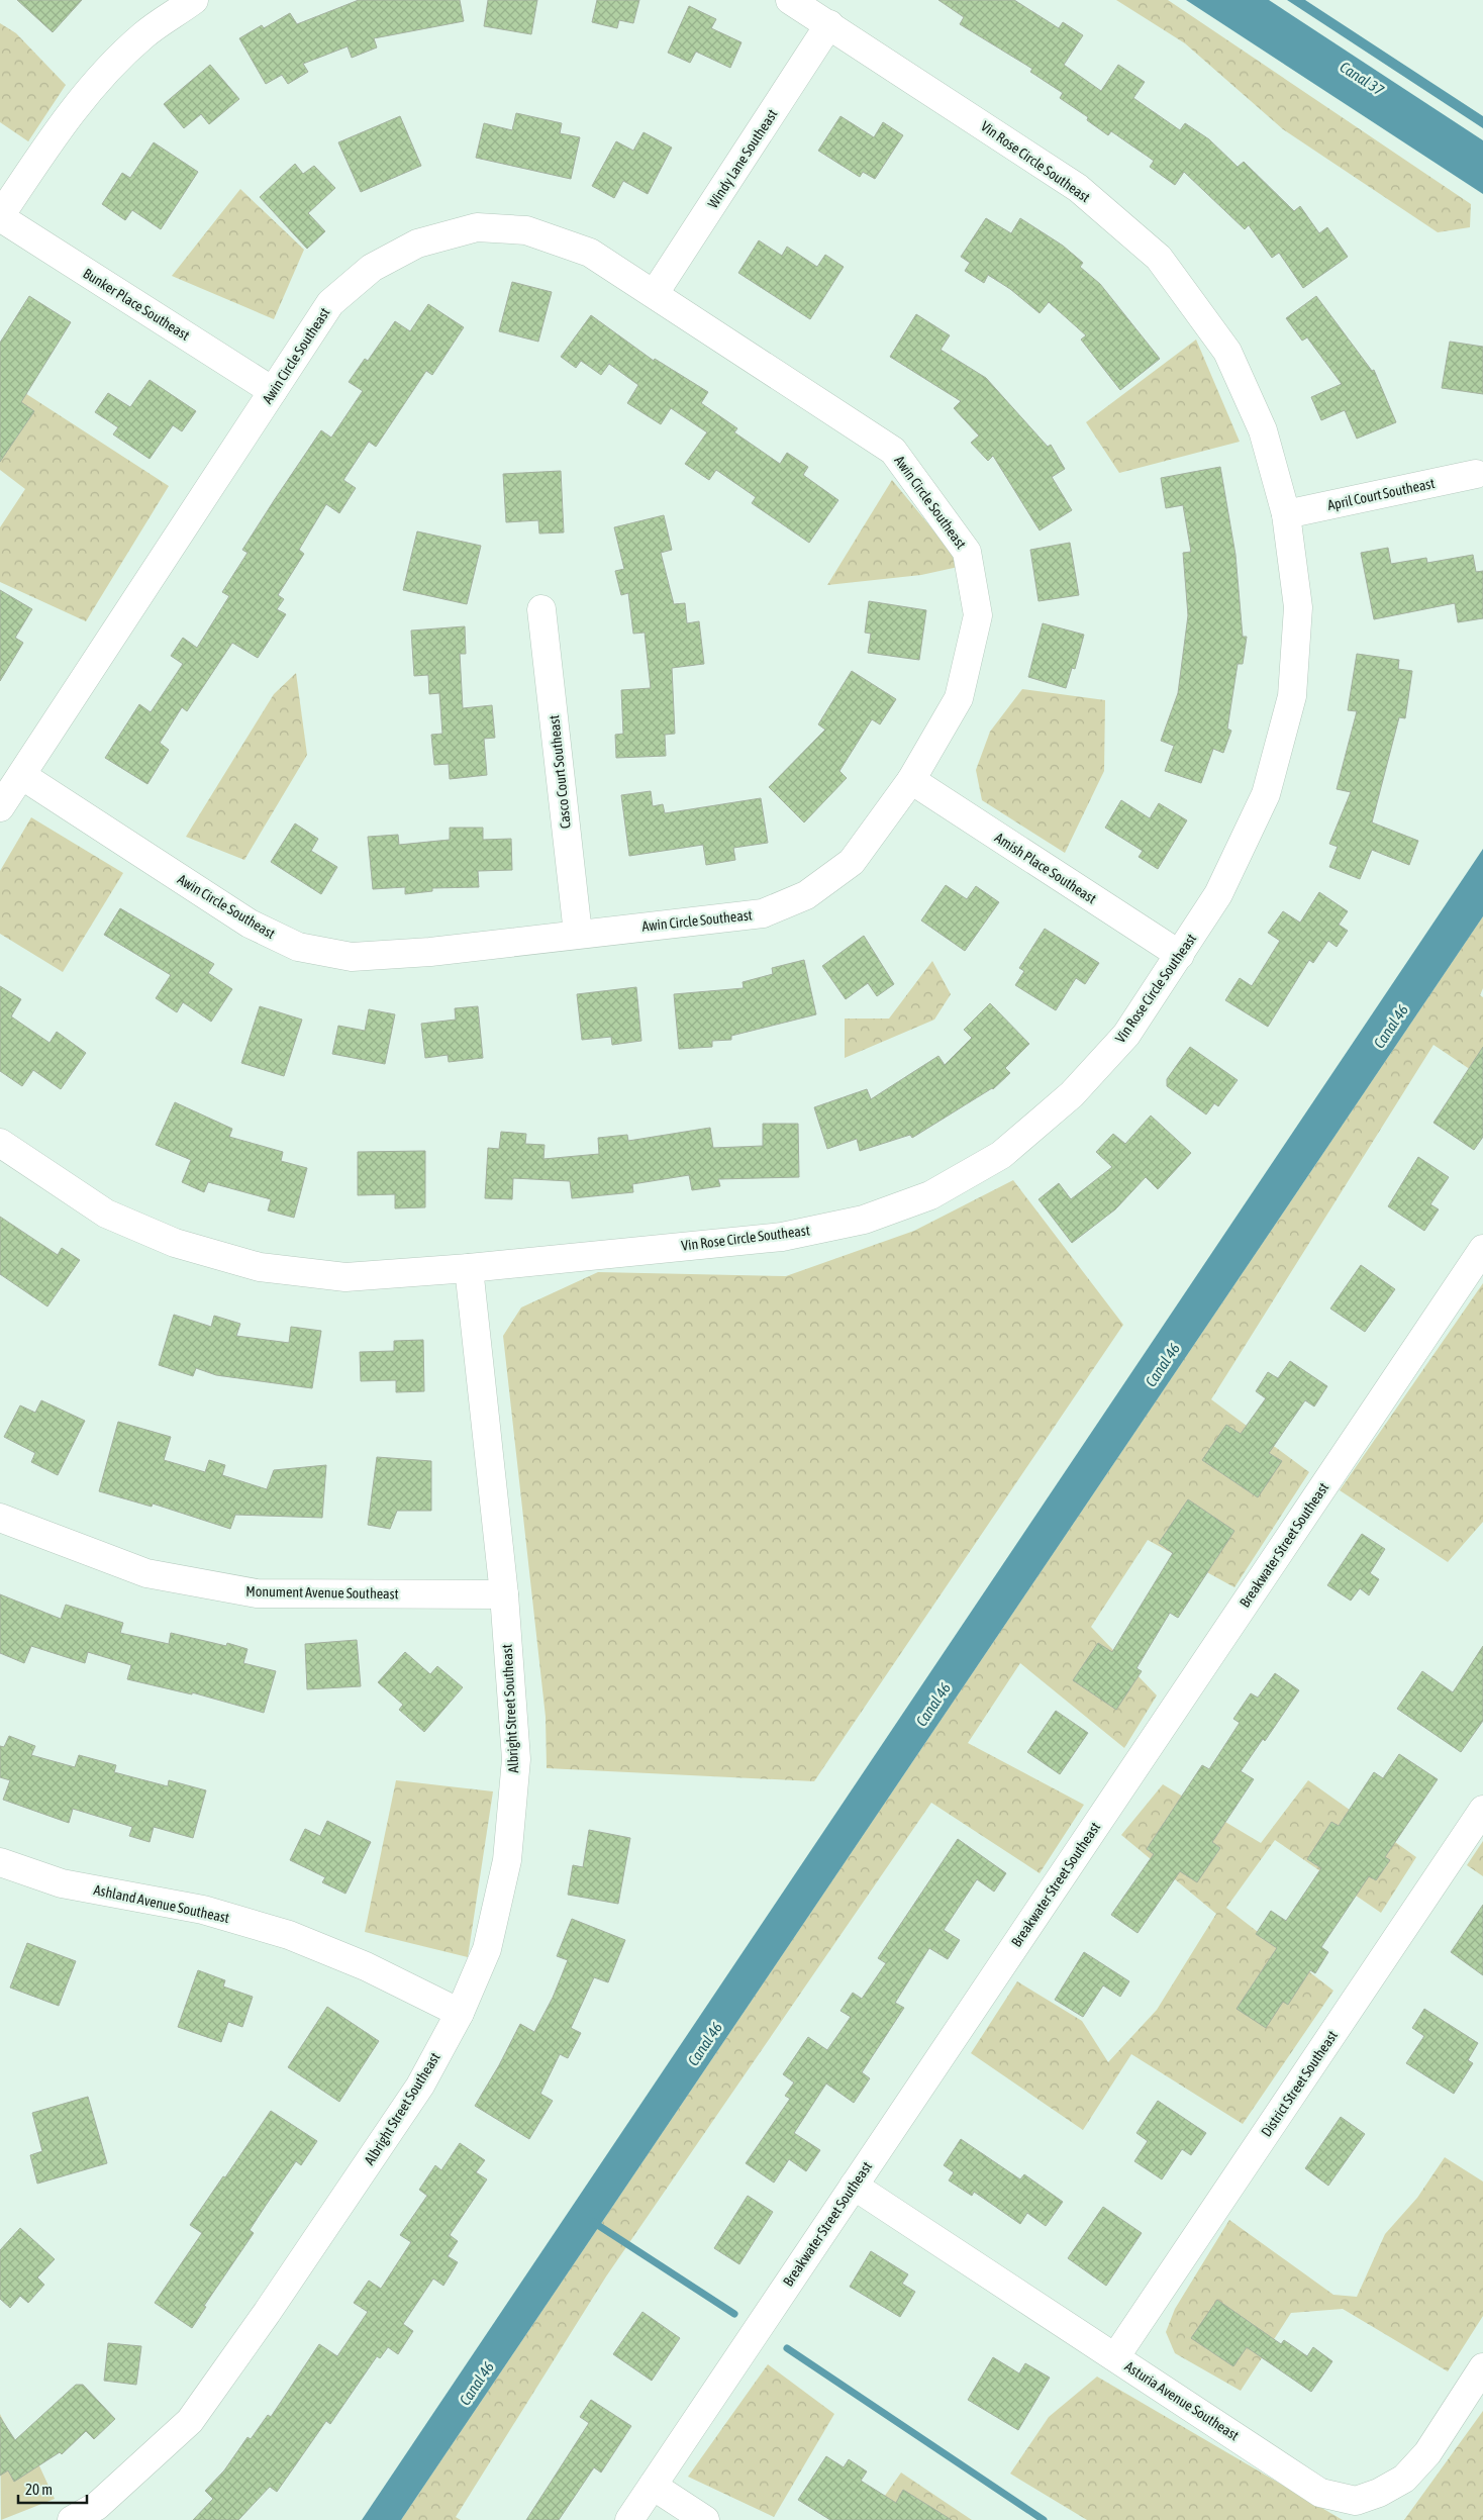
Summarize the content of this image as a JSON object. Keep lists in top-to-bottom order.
{
  "streets": {
    "street": [
      "Windy Lane Southeast",
      "Vin Rose Circle Southeast",
      "Bunker Place Southeast",
      "Awin Circle Southeast",
      "April Court Southeast",
      "Casco Court Southeast",
      "Amish Place Southeast",
      "Breakwater Street Southeast",
      "Monument Avenue Southeast",
      "Albright Street Southeast",
      "Ashland Avenue Southeast",
      "District Street Southeast",
      "Asturia Avenue Southeast"
    ]
  },
  "crossings": [
    ["Windy Lane Southeast", "Vin Rose Circle Southeast"],
    ["Windy Lane Southeast", "Awin Circle Southeast"],
    ["Vin Rose Circle Southeast", "April Court Southeast"],
    ["Vin Rose Circle Southeast", "Amish Place Southeast"],
    ["Vin Rose Circle Southeast", "Albright Street Southeast"],
    ["Bunker Place Southeast", "Awin Circle Southeast"],
    ["Awin Circle Southeast", "Casco Court Southeast"],
    ["Awin Circle Southeast", "Amish Place Southeast"],
    ["Breakwater Street Southeast", "Asturia Avenue Southeast"],
    ["Monument Avenue Southeast", "Albright Street Southeast"],
    ["Albright Street Southeast", "Ashland Avenue Southeast"],
    ["District Street Southeast", "Asturia Avenue Southeast"]
  ],
  "water": ["Canal 37", "Canal 46"],
  "scale_bar": "20 m"
}
